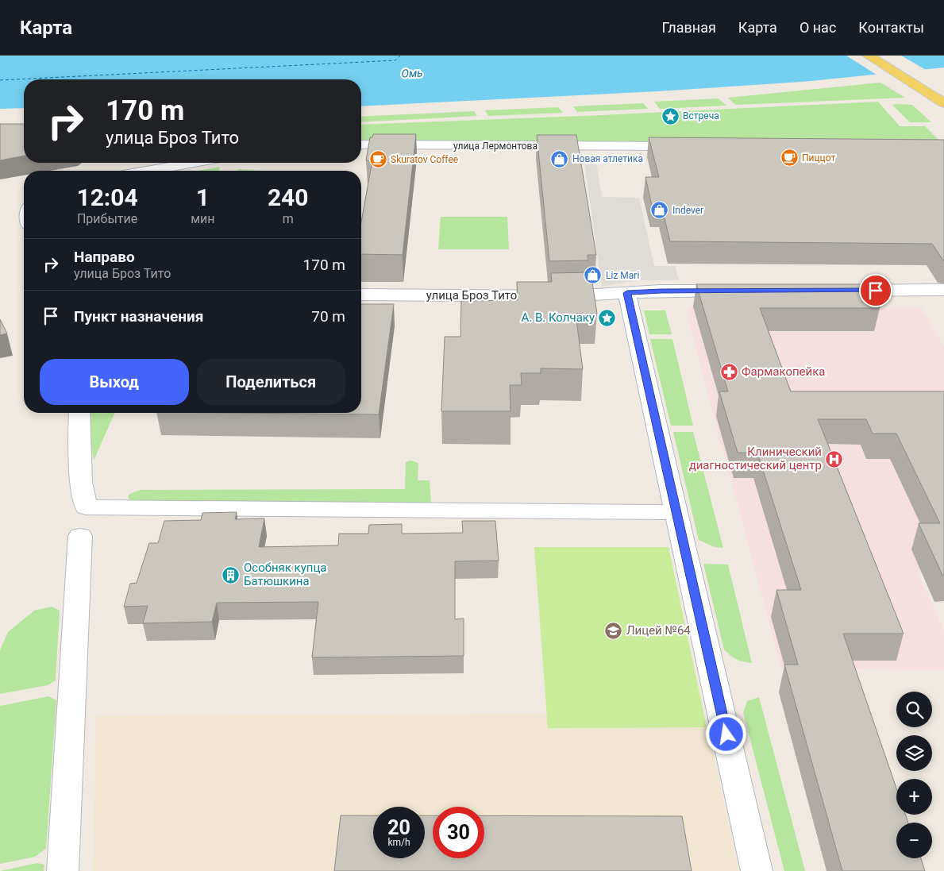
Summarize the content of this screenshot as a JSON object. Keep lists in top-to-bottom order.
{
  "streets": {
    "street": ["улица Лермонтова", "улица Броз Тито"]
  },
  "water": ["Омь"],
  "places": {
    "place": ["Встреча", "А. В. Колчаку"],
    "cafe": ["Пиццот", "Skuratov Coffee"],
    "shop": ["Новая атлетика", "Indever", "Liz Mari"],
    "pharmacy": ["Фармакопейка"],
    "hospital": ["Клинический диагностический центр"],
    "building": ["Особняк купца Батюшкина"],
    "school or university": ["Лицей №64"]
  },
  "page": {
    "header": "Карта",
    "nav": [
      "Главная",
      "Карта",
      "О нас",
      "Контакты"
    ],
    "turn": ["170 m", "улица Броз Тито"],
    "eta": [
      "12:04",
      "Прибытие",
      "1",
      "мин",
      "240",
      "m"
    ],
    "list": [
      {
        "name": "Направо",
        "note": "улица Броз Тито",
        "value": "170 m"
      },
      {
        "name": "Пункт назначения",
        "value": "70 m"
      }
    ],
    "buttons": ["Выход", "Поделиться"],
    "map_buttons": ["+", "−"],
    "speed": "20 km/h",
    "limit": "30"
  }
}
